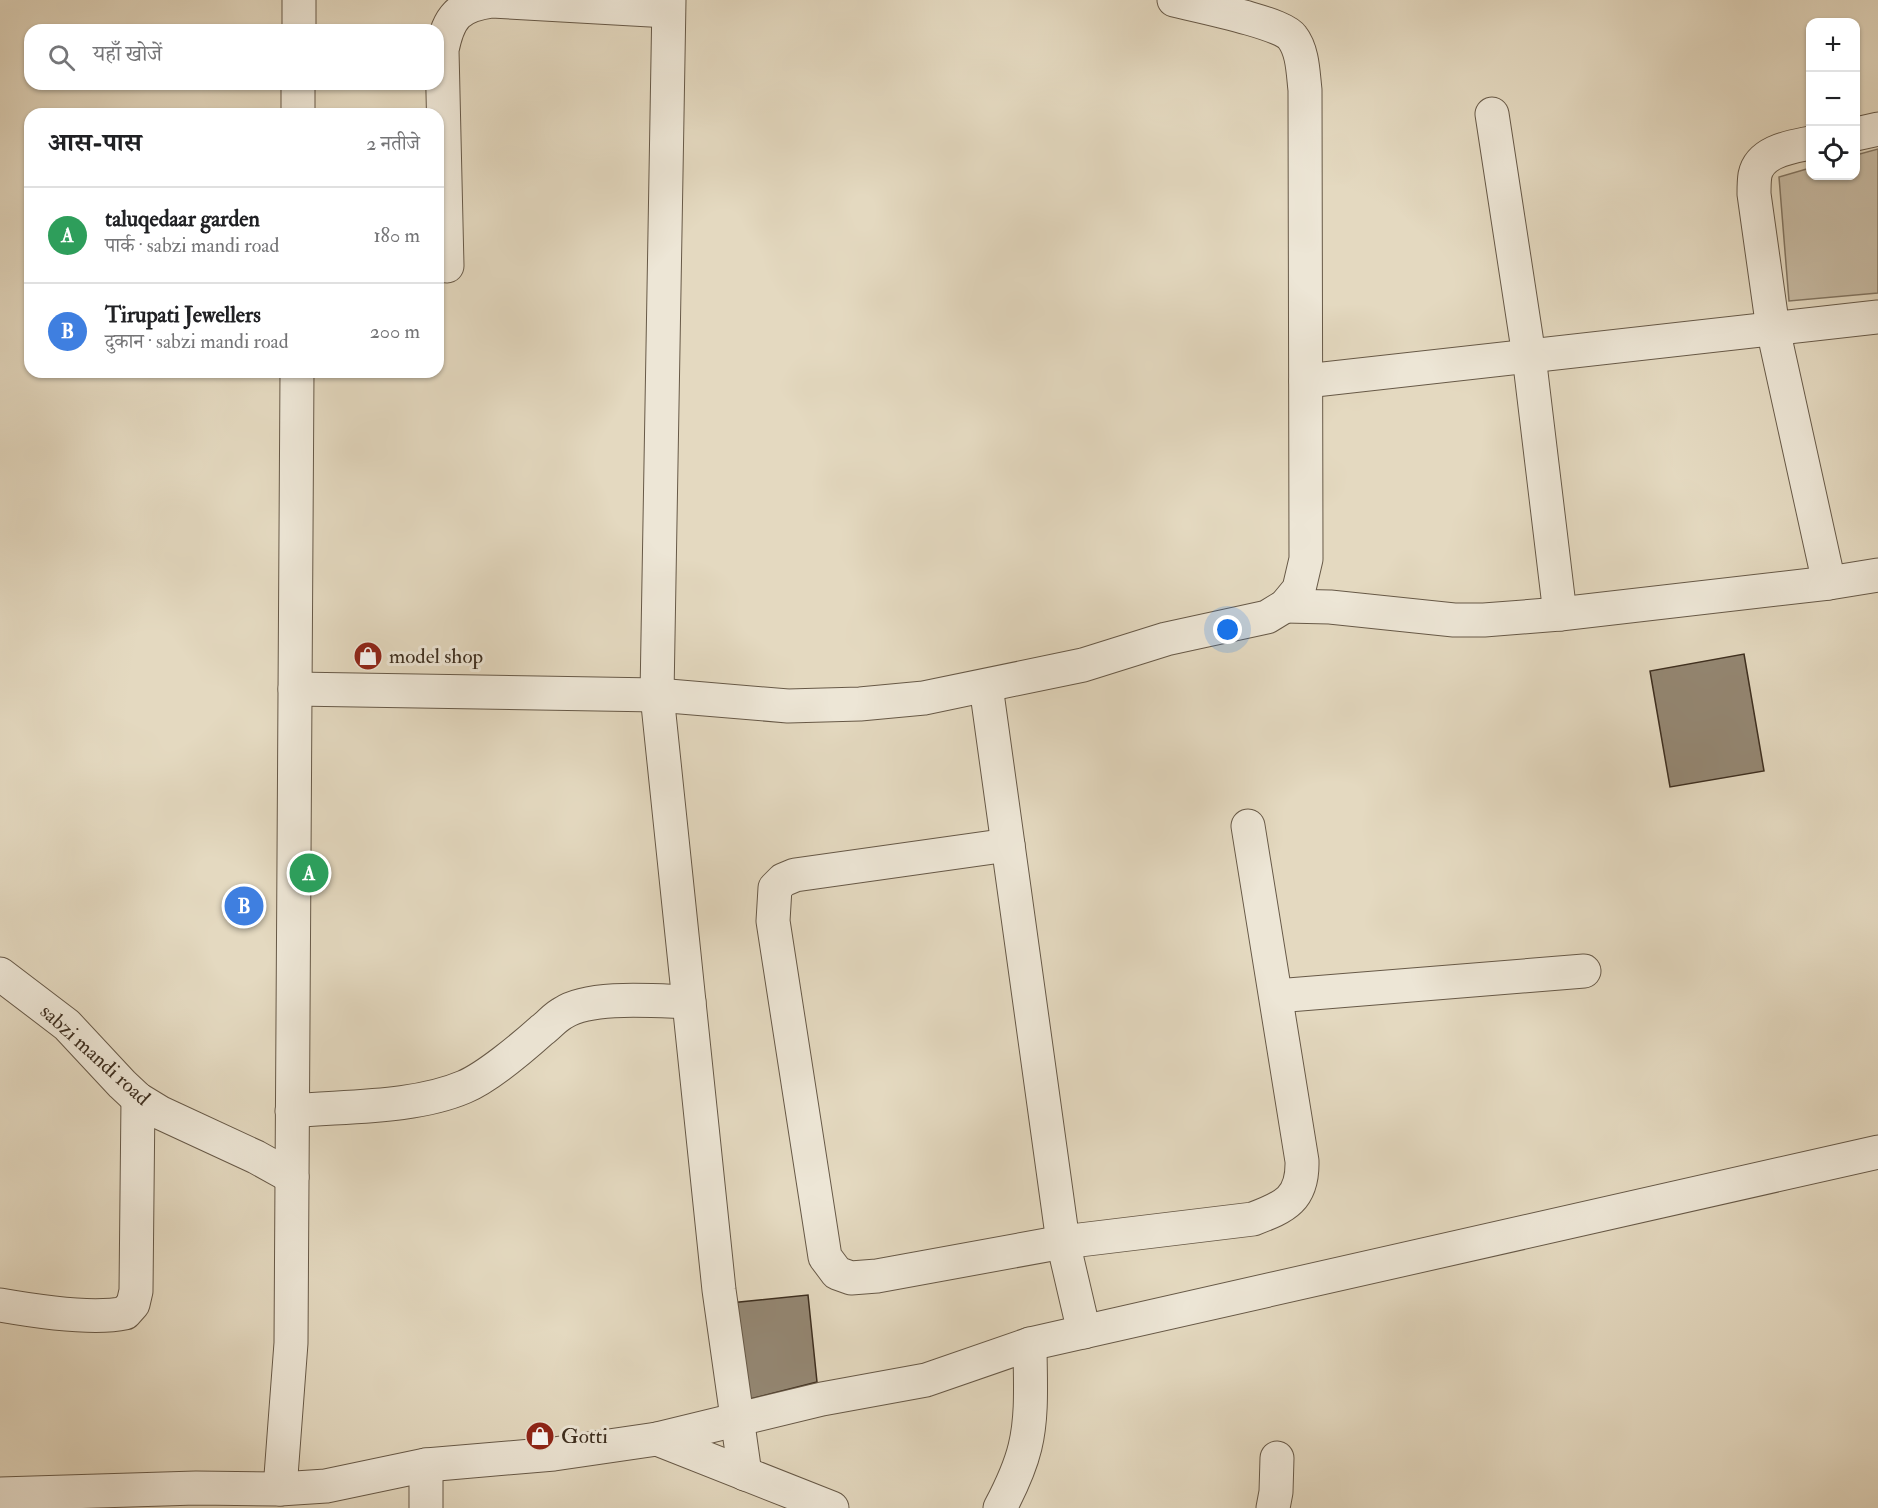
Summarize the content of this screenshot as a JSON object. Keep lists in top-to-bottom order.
{
  "streets": {
    "street": ["sabzi mandi road"]
  },
  "places": {
    "shop": ["model shop", "Gotti"]
  },
  "page": {
    "map_buttons": ["+", "−"],
    "search": "यहाँ खोजें",
    "heading": ["आस-पास", "2 नतीजे"],
    "list": [
      {
        "mark": "A",
        "name": "taluqedaar garden",
        "note": "पार्क · sabzi mandi road",
        "value": "180 m"
      },
      {
        "mark": "B",
        "name": "Tirupati Jewellers",
        "note": "दुकान · sabzi mandi road",
        "value": "200 m"
      }
    ],
    "pins": ["A", "B"]
  }
}
